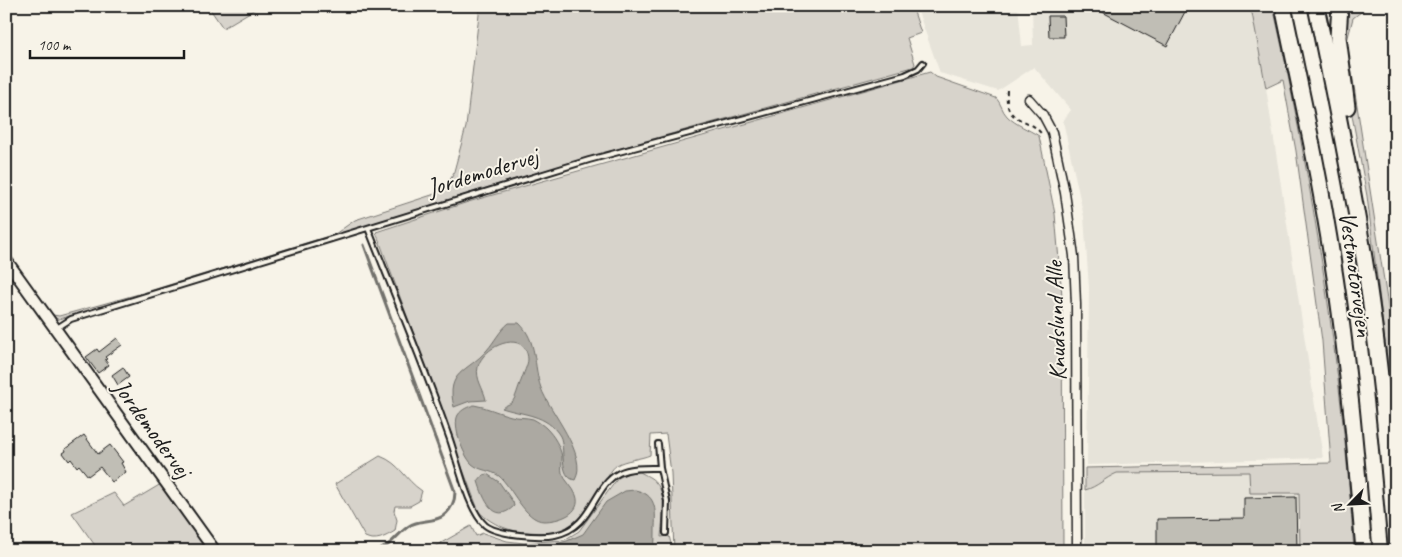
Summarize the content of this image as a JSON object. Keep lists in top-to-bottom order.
{
  "streets": {
    "highway": ["Vestmotorvejen"],
    "street": ["Jordemodervej", "Knudslund Alle"]
  },
  "scale_bar": "100 m",
  "north": "bottom left"
}
